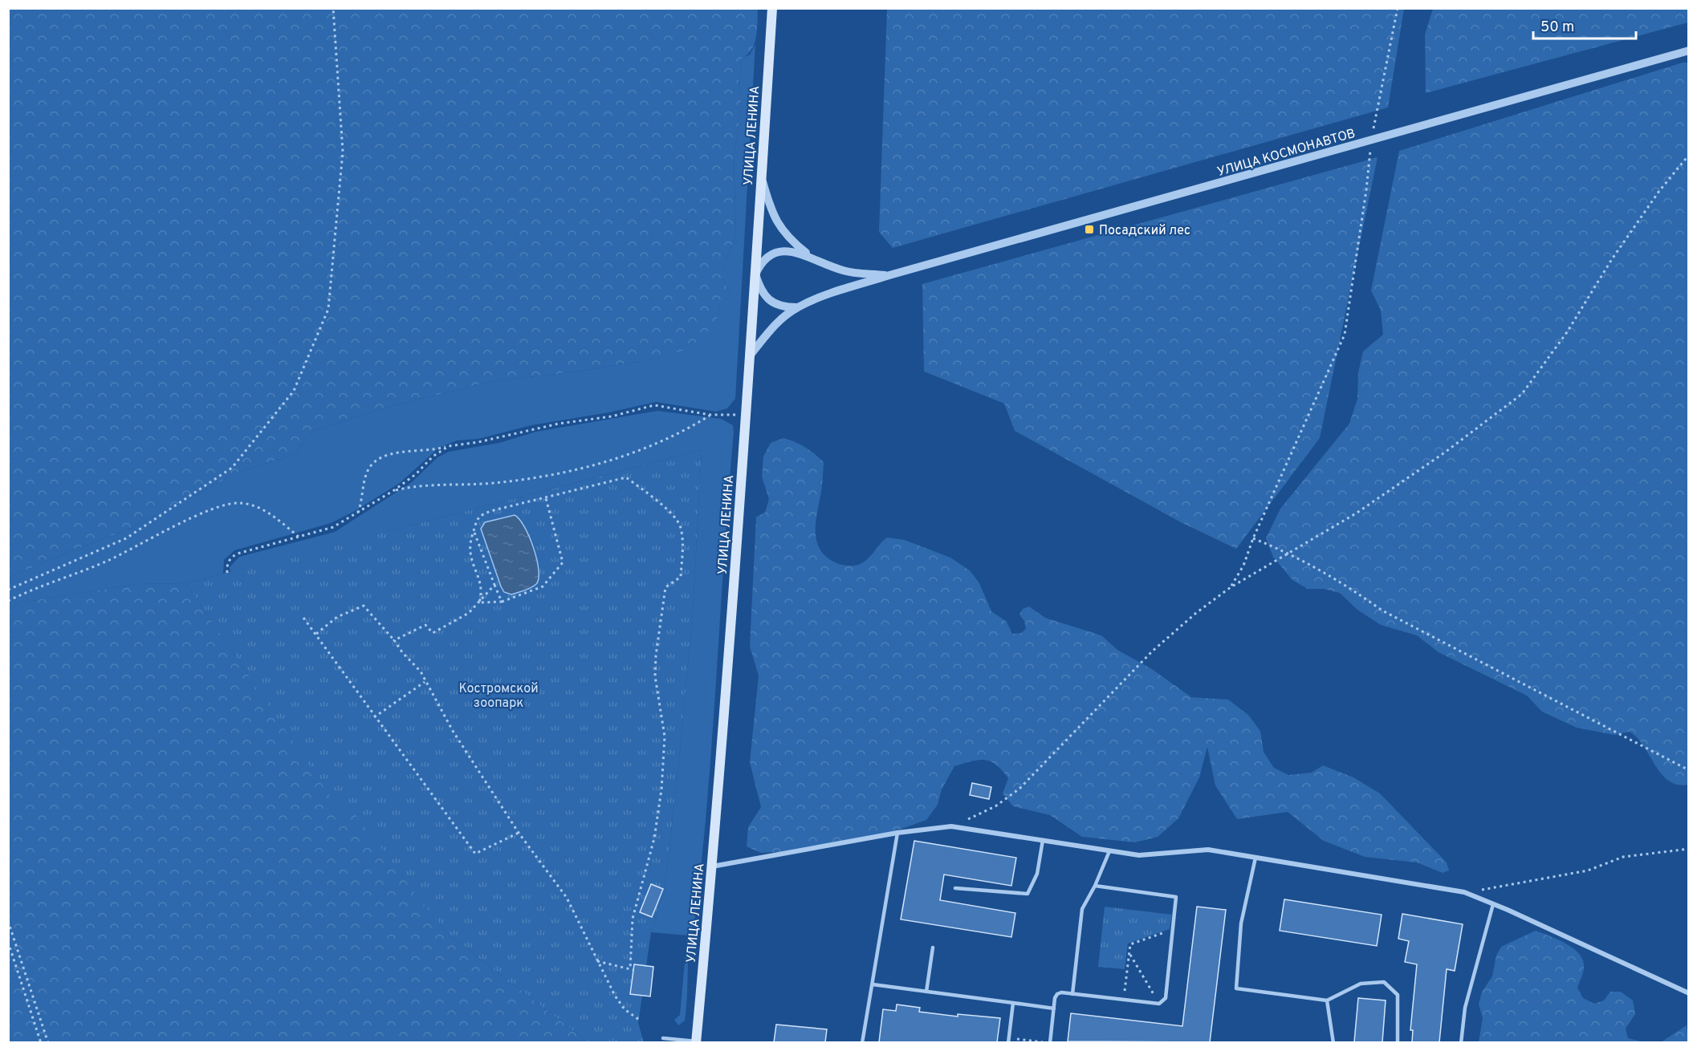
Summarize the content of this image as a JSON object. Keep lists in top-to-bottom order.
{
  "streets": {
    "main road": ["УЛИЦА ЛЕНИНА"],
    "street": ["УЛИЦА КОСМОНАВТОВ"]
  },
  "parks": ["Костромской зоопарк"],
  "places": {
    "transit": ["Посадский лес"]
  },
  "scale_bar": "50 m"
}
